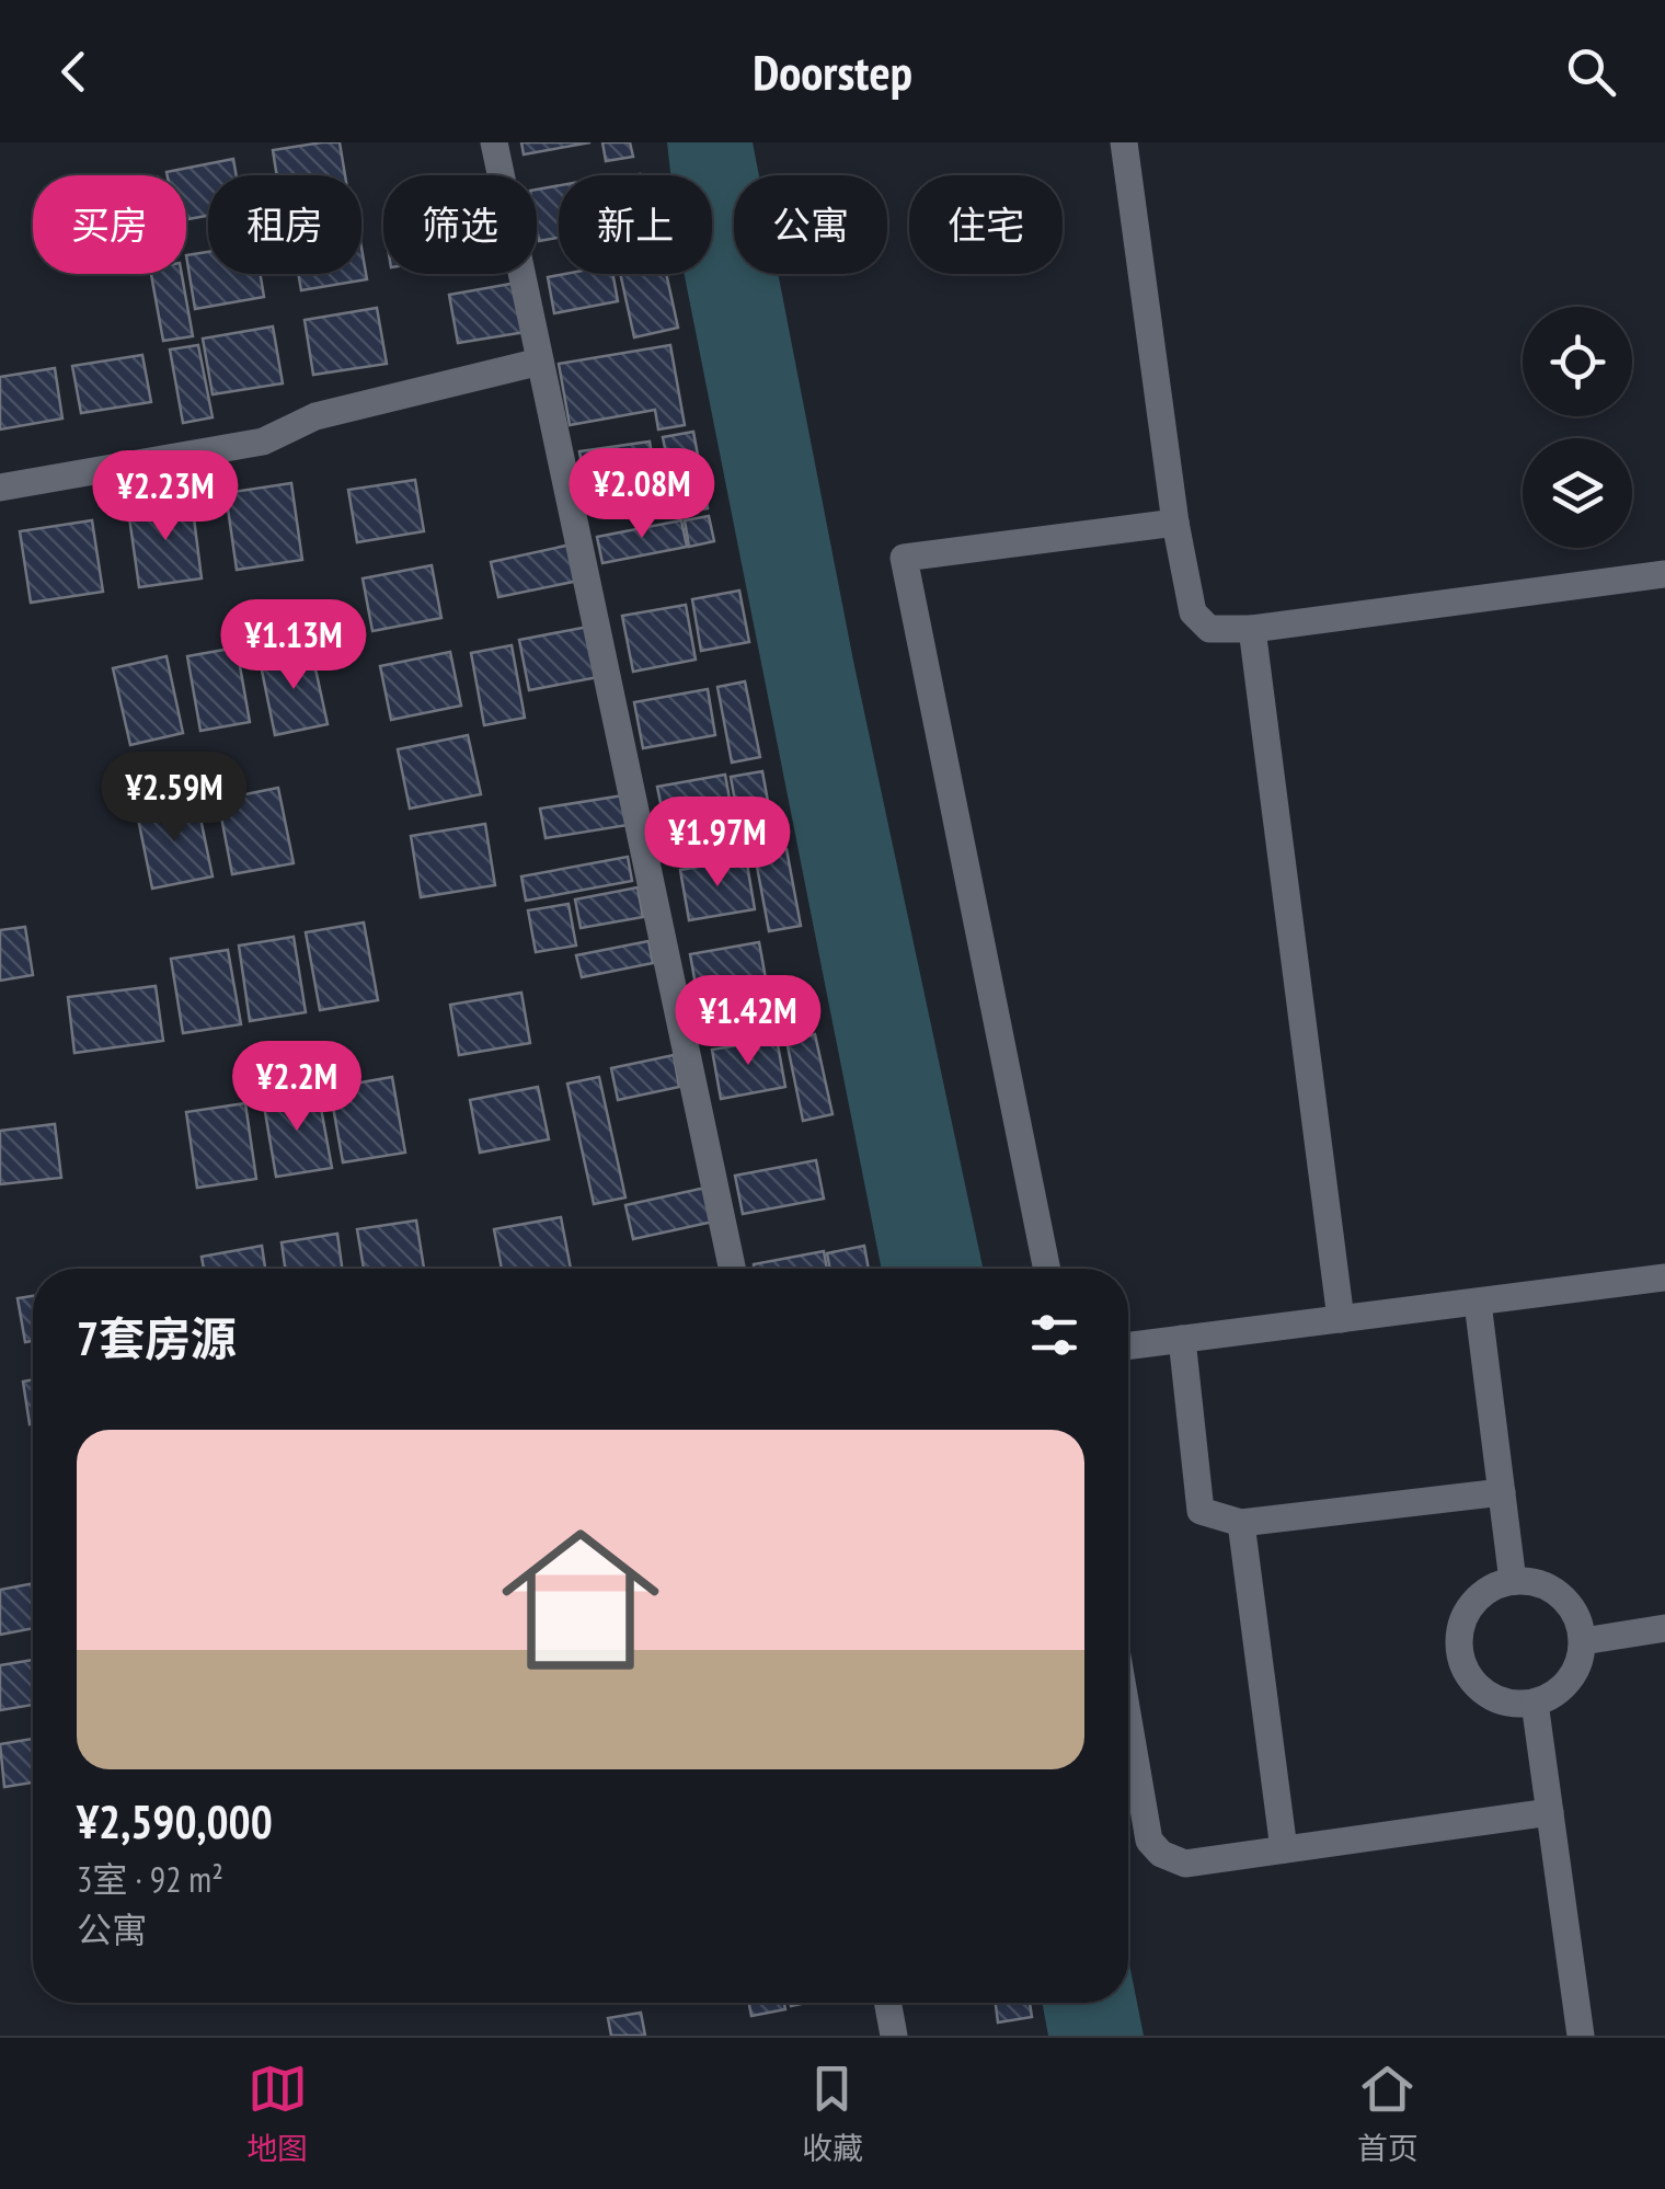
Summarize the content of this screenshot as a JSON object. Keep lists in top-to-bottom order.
{
  "page": {
    "header": "Doorstep",
    "chip": [
      "买房",
      "租房",
      "筛选",
      "新上",
      "公寓",
      "住宅"
    ],
    "price": [
      "¥2.08M",
      "¥2.23M",
      "¥1.13M",
      "¥2.59M",
      "¥1.97M",
      "¥1.42M",
      "¥2.2M"
    ],
    "heading": "7套房源",
    "list": [
      {
        "name": "¥2,590,000",
        "note": "3室 · 92 m² · 公寓"
      }
    ],
    "tabs": ["地图", "收藏", "首页"]
  }
}
